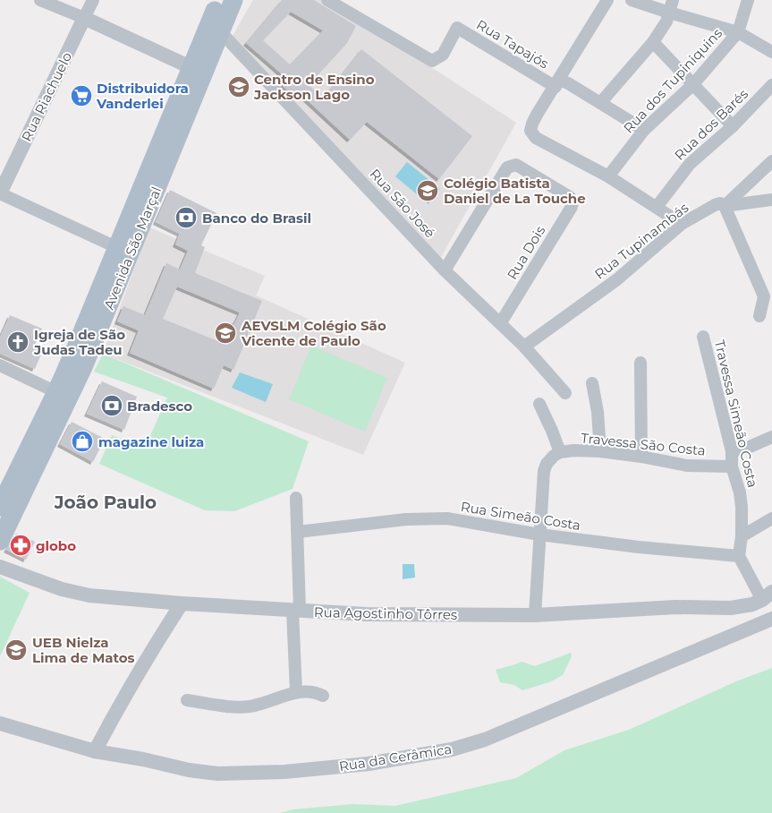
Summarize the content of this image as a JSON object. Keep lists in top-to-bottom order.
{
  "streets": {
    "main road": ["Avenida São Marçal"],
    "street": [
      "Rua Tapajós",
      "Rua dos Tupiniquins",
      "Rua Riachuelo",
      "Rua dos Barés",
      "Rua São José",
      "Rua Tupinambás",
      "Rua Dois",
      "Travessa Simeão Costa",
      "Travessa São Costa",
      "Rua Simeão Costa",
      "Rua Agostinho Tôrres",
      "Rua da Cerâmica"
    ]
  },
  "crossings": [
    ["Rua Tapajós", "Rua dos Tupiniquins"],
    ["Rua São José", "Rua Tupinambás"],
    ["Rua São José", "Avenida São Marçal"],
    ["Rua São José", "Rua Dois"],
    ["Travessa Simeão Costa", "Travessa São Costa"],
    ["Travessa Simeão Costa", "Rua Simeão Costa"]
  ],
  "districts": ["João Paulo"],
  "places": {
    "school or university": [
      "Centro de Ensino Jackson Lago",
      "Colégio Batista Daniel de La Touche",
      "AEVSLM Colégio São Vicente de Paulo",
      "UEB Nielza Lima de Matos"
    ],
    "supermarket": ["Distribuidora Vanderlei"],
    "bank": ["Banco do Brasil", "Bradesco"],
    "church": ["Igreja de São Judas Tadeu"],
    "shop": ["magazine luiza"],
    "pharmacy": ["globo"]
  }
}
